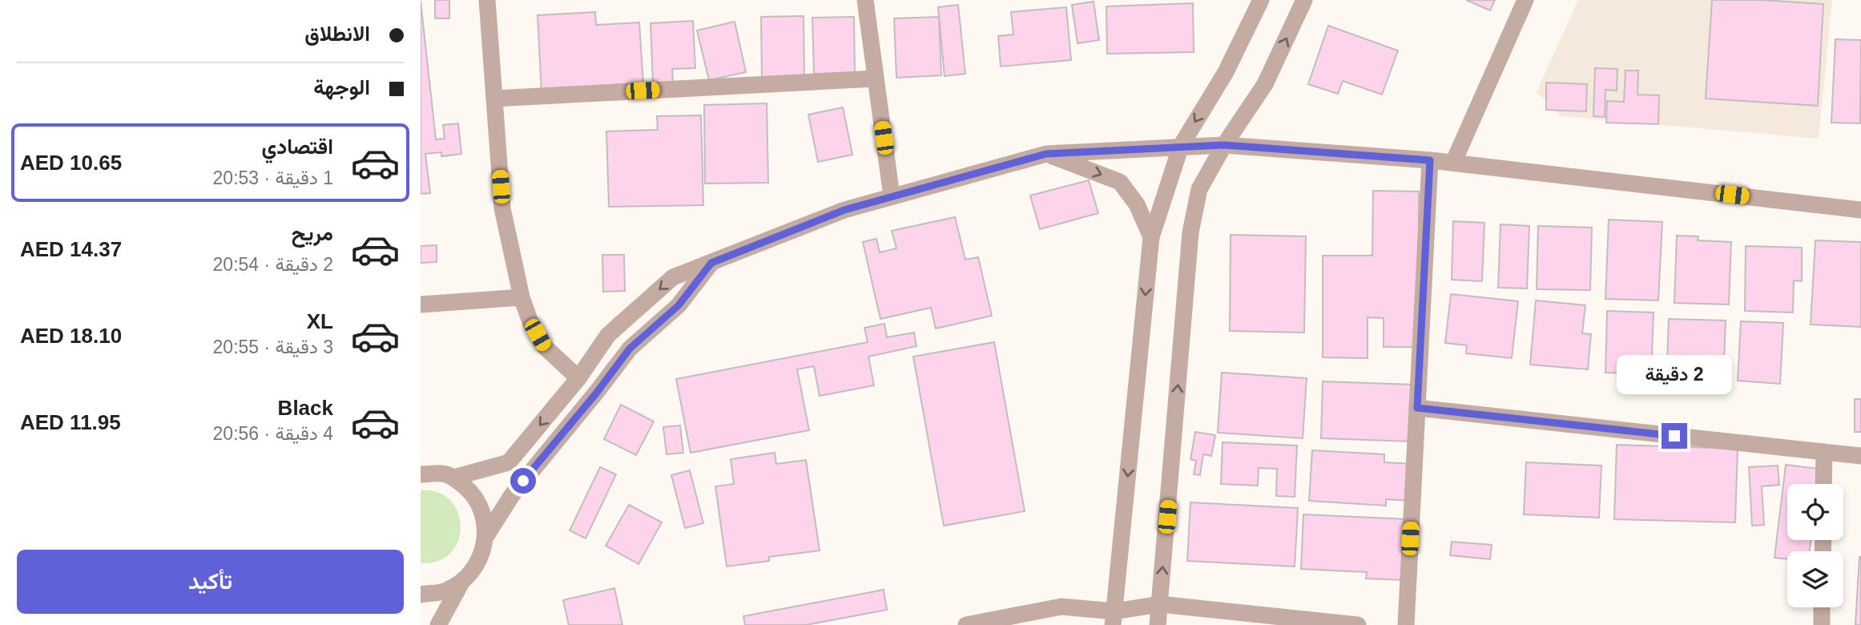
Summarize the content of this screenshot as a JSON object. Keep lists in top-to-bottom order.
{
  "page": {
    "banner": ["الانطلاق", "الوجهة"],
    "list": [
      {
        "name": "اقتصادي",
        "note": "1 دقيقة · 20:53",
        "value": "AED 10.65"
      },
      {
        "name": "مريح",
        "note": "2 دقيقة · 20:54",
        "value": "AED 14.37"
      },
      {
        "name": "XL",
        "note": "3 دقيقة · 20:55",
        "value": "AED 18.10"
      },
      {
        "name": "Black",
        "note": "4 دقيقة · 20:56",
        "value": "AED 11.95"
      }
    ],
    "bubble": "2 دقيقة",
    "buttons": "تأكيد"
  }
}
